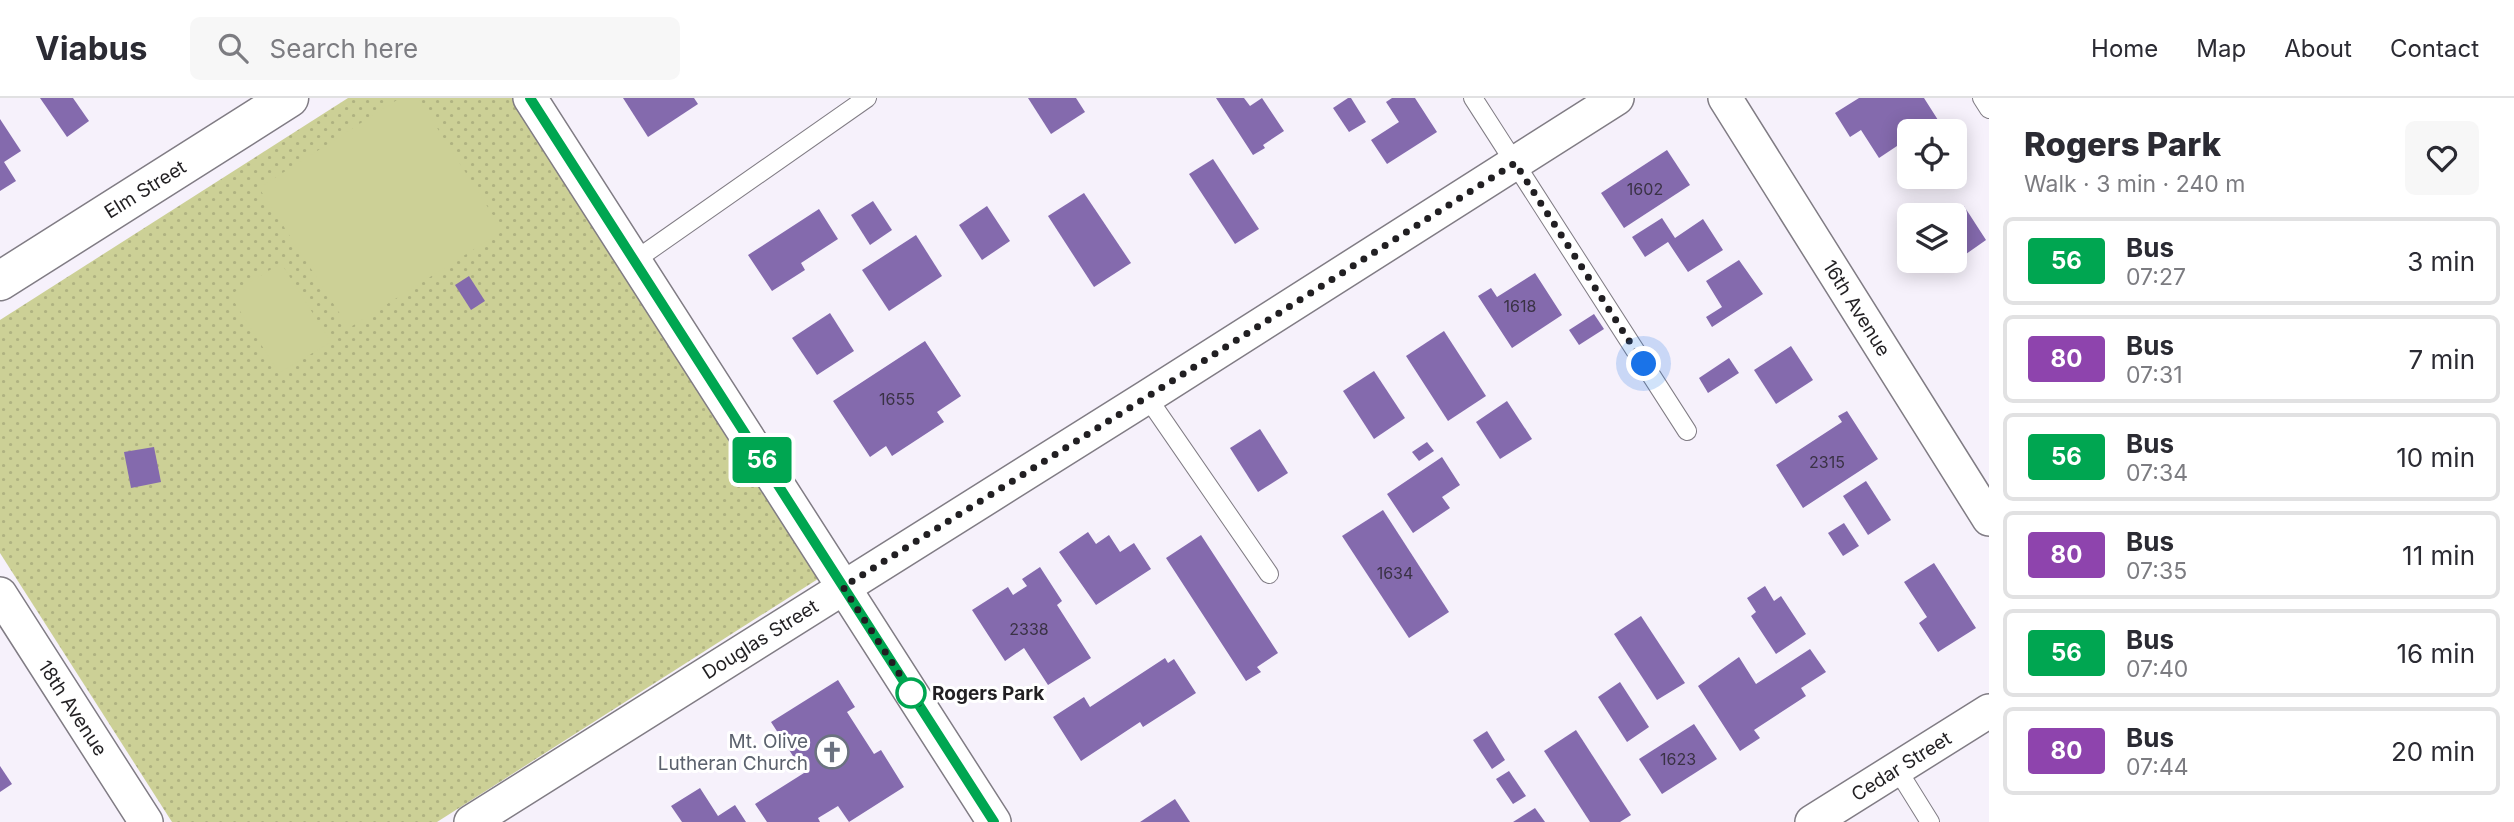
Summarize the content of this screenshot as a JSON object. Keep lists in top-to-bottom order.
{
  "streets": {
    "street": [
      "Elm Street",
      "16th Avenue",
      "Douglas Street",
      "18th Avenue",
      "Cedar Street"
    ]
  },
  "places": {
    "other": ["Rogers Park"],
    "church": ["Mt. Olive Lutheran Church"]
  },
  "lines": ["bus line 56"],
  "house_numbers": [
    "1602",
    "1618",
    "1655",
    "2315",
    "1634",
    "2338",
    "1623"
  ],
  "page": {
    "header": "Viabus",
    "search": "Search here",
    "nav": [
      "Home",
      "Map",
      "About",
      "Contact"
    ],
    "on_map": "56",
    "heading": ["Rogers Park", "Walk · 3 min · 240 m"],
    "list": [
      {
        "mark": "56",
        "name": "Bus",
        "note": "07:27",
        "value": "3 min"
      },
      {
        "mark": "80",
        "name": "Bus",
        "note": "07:31",
        "value": "7 min"
      },
      {
        "mark": "56",
        "name": "Bus",
        "note": "07:34",
        "value": "10 min"
      },
      {
        "mark": "80",
        "name": "Bus",
        "note": "07:35",
        "value": "11 min"
      },
      {
        "mark": "56",
        "name": "Bus",
        "note": "07:40",
        "value": "16 min"
      },
      {
        "mark": "80",
        "name": "Bus",
        "note": "07:44",
        "value": "20 min"
      }
    ]
  }
}
